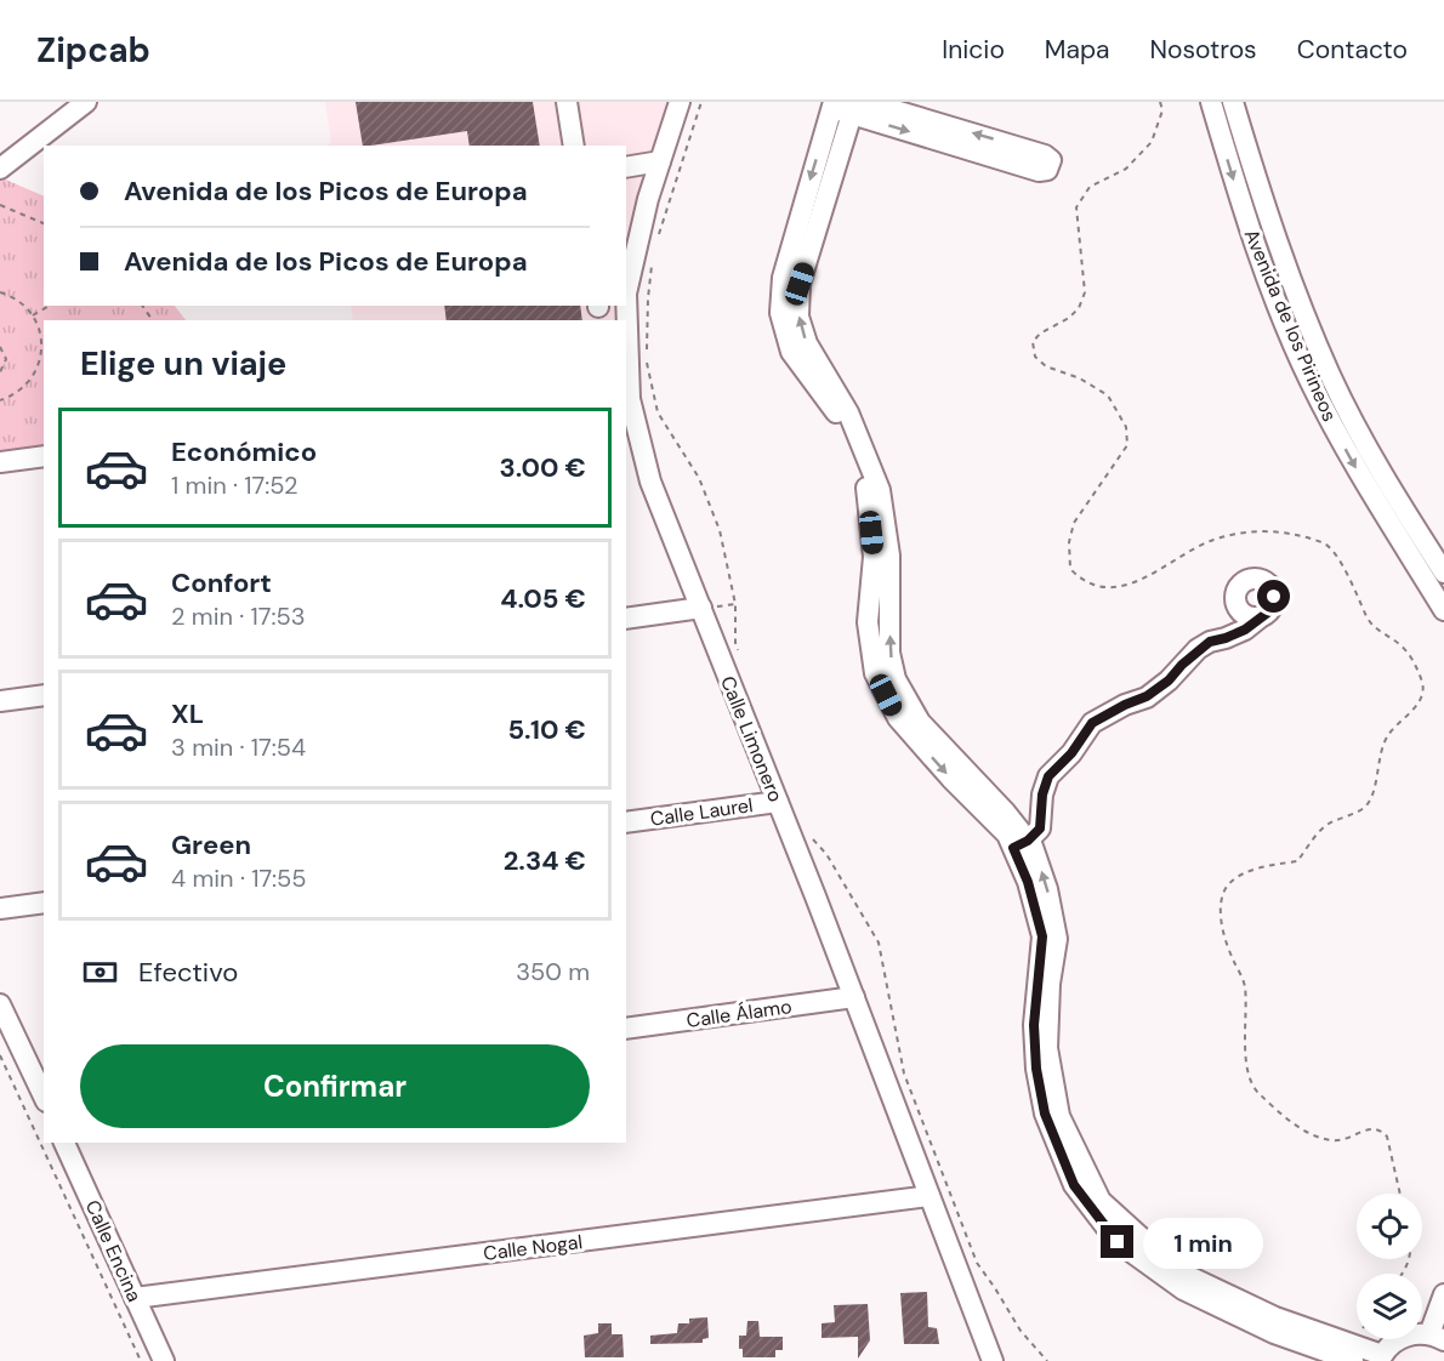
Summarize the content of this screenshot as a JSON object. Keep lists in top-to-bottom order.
{
  "streets": {
    "street": [
      "Avenida de los Pirineos",
      "Calle Limonero",
      "Calle Laurel",
      "Calle Álamo",
      "Calle Nogal",
      "Calle Encina"
    ]
  },
  "crossings": [
    ["Calle Limonero", "Calle Laurel"],
    ["Calle Limonero", "Calle Álamo"],
    ["Calle Limonero", "Calle Nogal"],
    ["Calle Nogal", "Calle Encina"]
  ],
  "page": {
    "header": "Zipcab",
    "nav": [
      "Inicio",
      "Mapa",
      "Nosotros",
      "Contacto"
    ],
    "banner": ["Avenida de los Picos de Europa", "Avenida de los Picos de Europa"],
    "heading": "Elige un viaje",
    "list": [
      {
        "name": "Económico",
        "note": "1 min · 17:52",
        "value": "3.00 €"
      },
      {
        "name": "Confort",
        "note": "2 min · 17:53",
        "value": "4.05 €"
      },
      {
        "name": "XL",
        "note": "3 min · 17:54",
        "value": "5.10 €"
      },
      {
        "name": "Green",
        "note": "4 min · 17:55",
        "value": "2.34 €"
      }
    ],
    "pay": ["Efectivo", "350 m"],
    "buttons": "Confirmar",
    "bubble": "1 min"
  }
}
